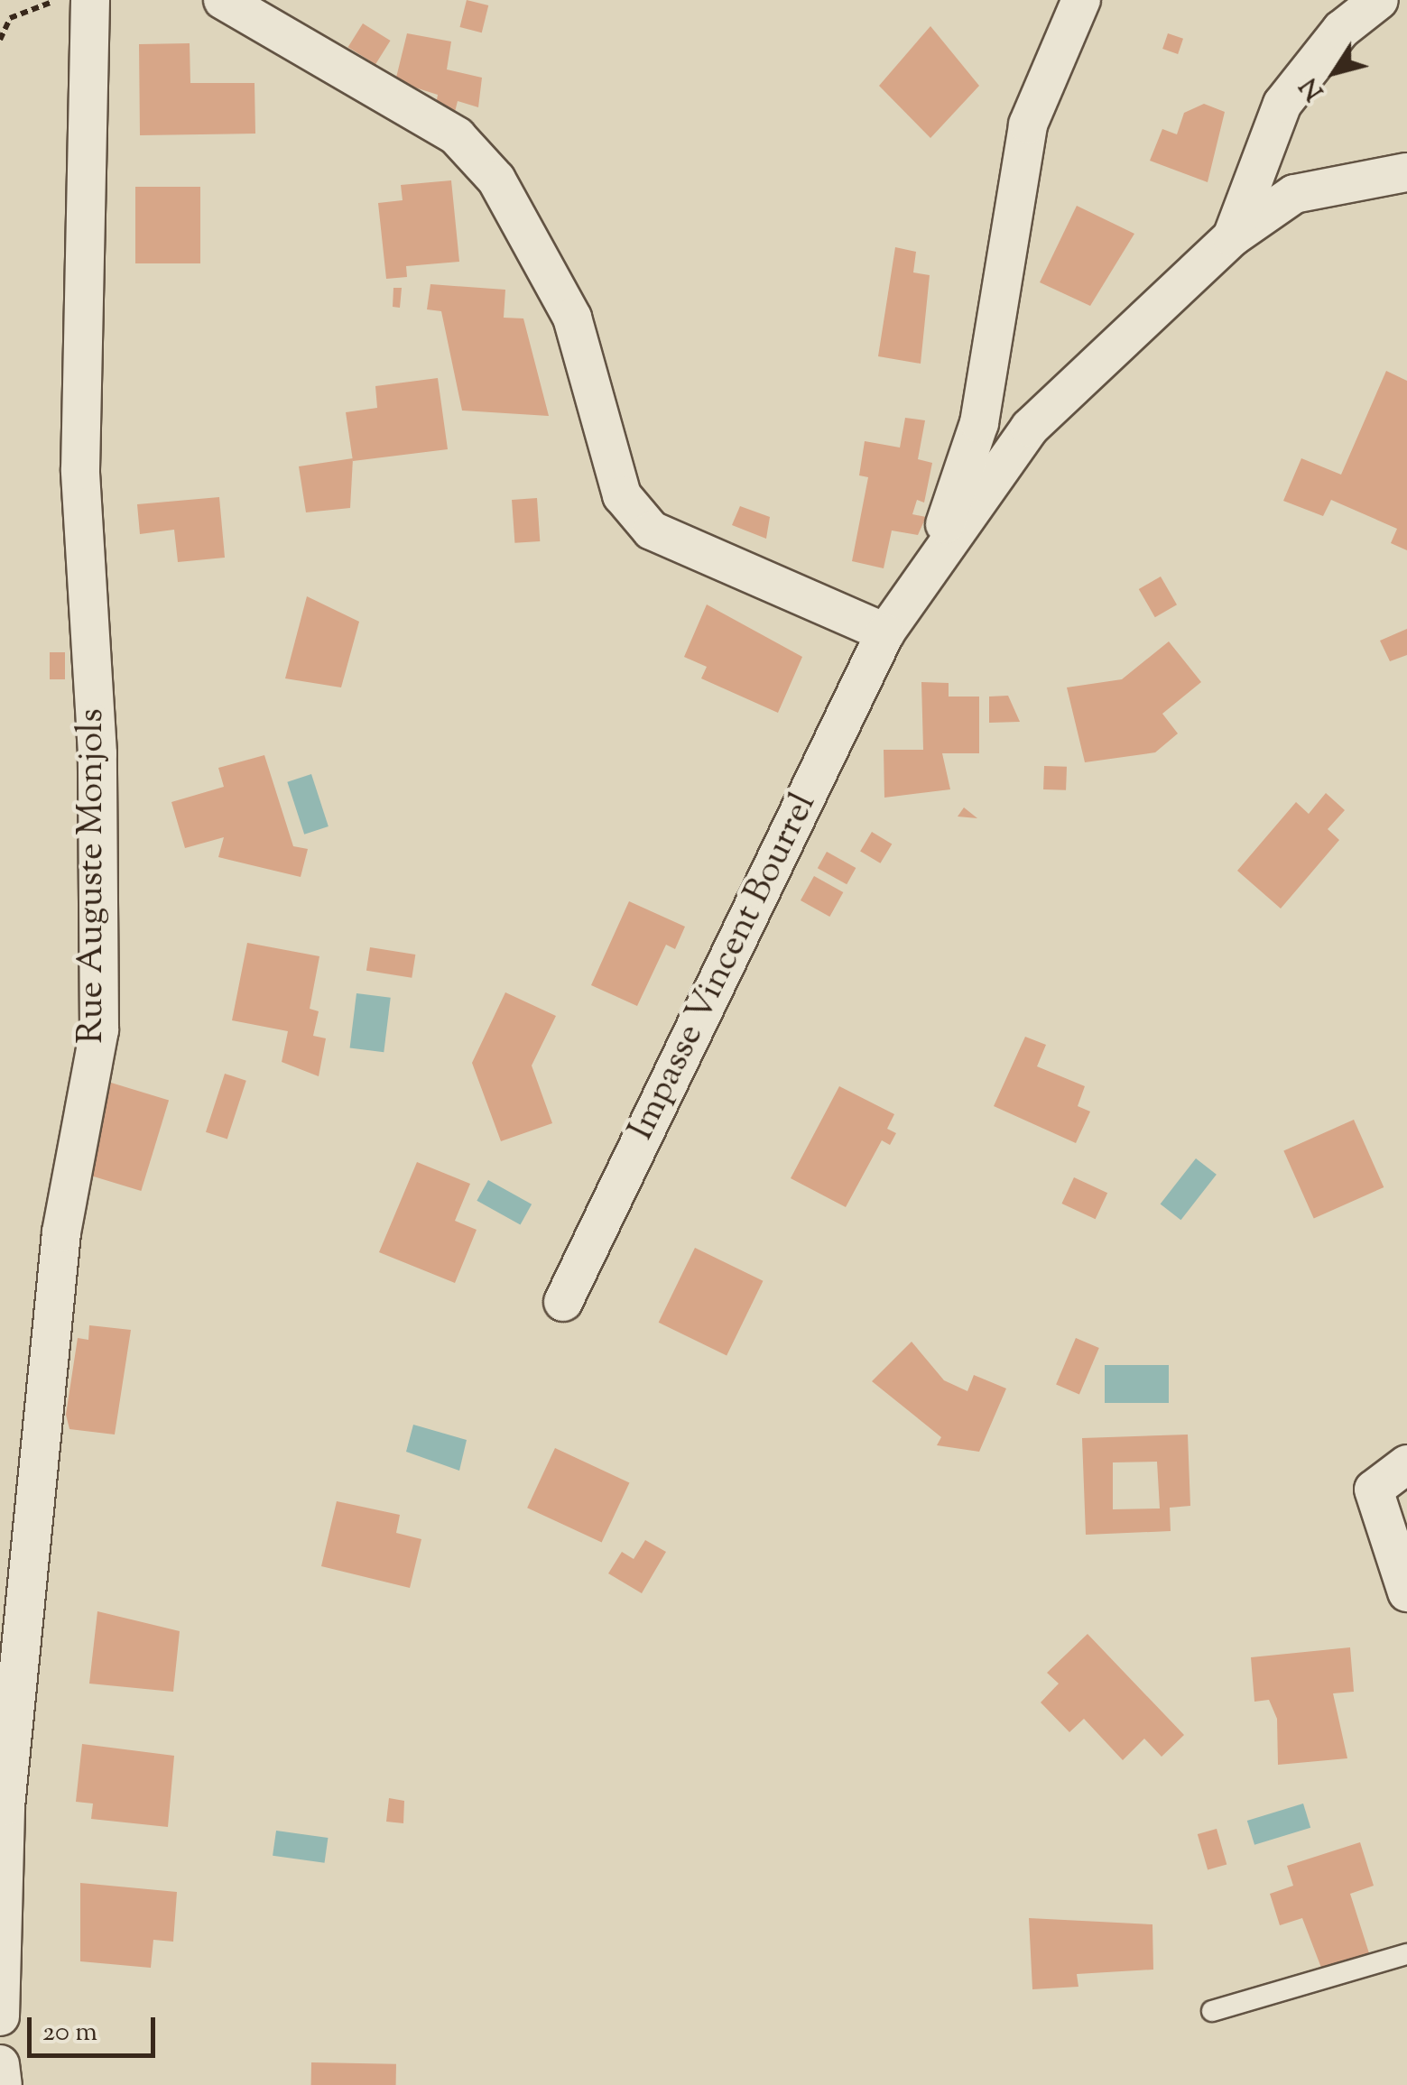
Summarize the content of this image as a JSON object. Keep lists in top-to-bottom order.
{
  "streets": {
    "street": ["Rue Auguste Monjols", "Impasse Vincent Bourrel"]
  },
  "scale_bar": "20 m",
  "north": "bottom left"
}
